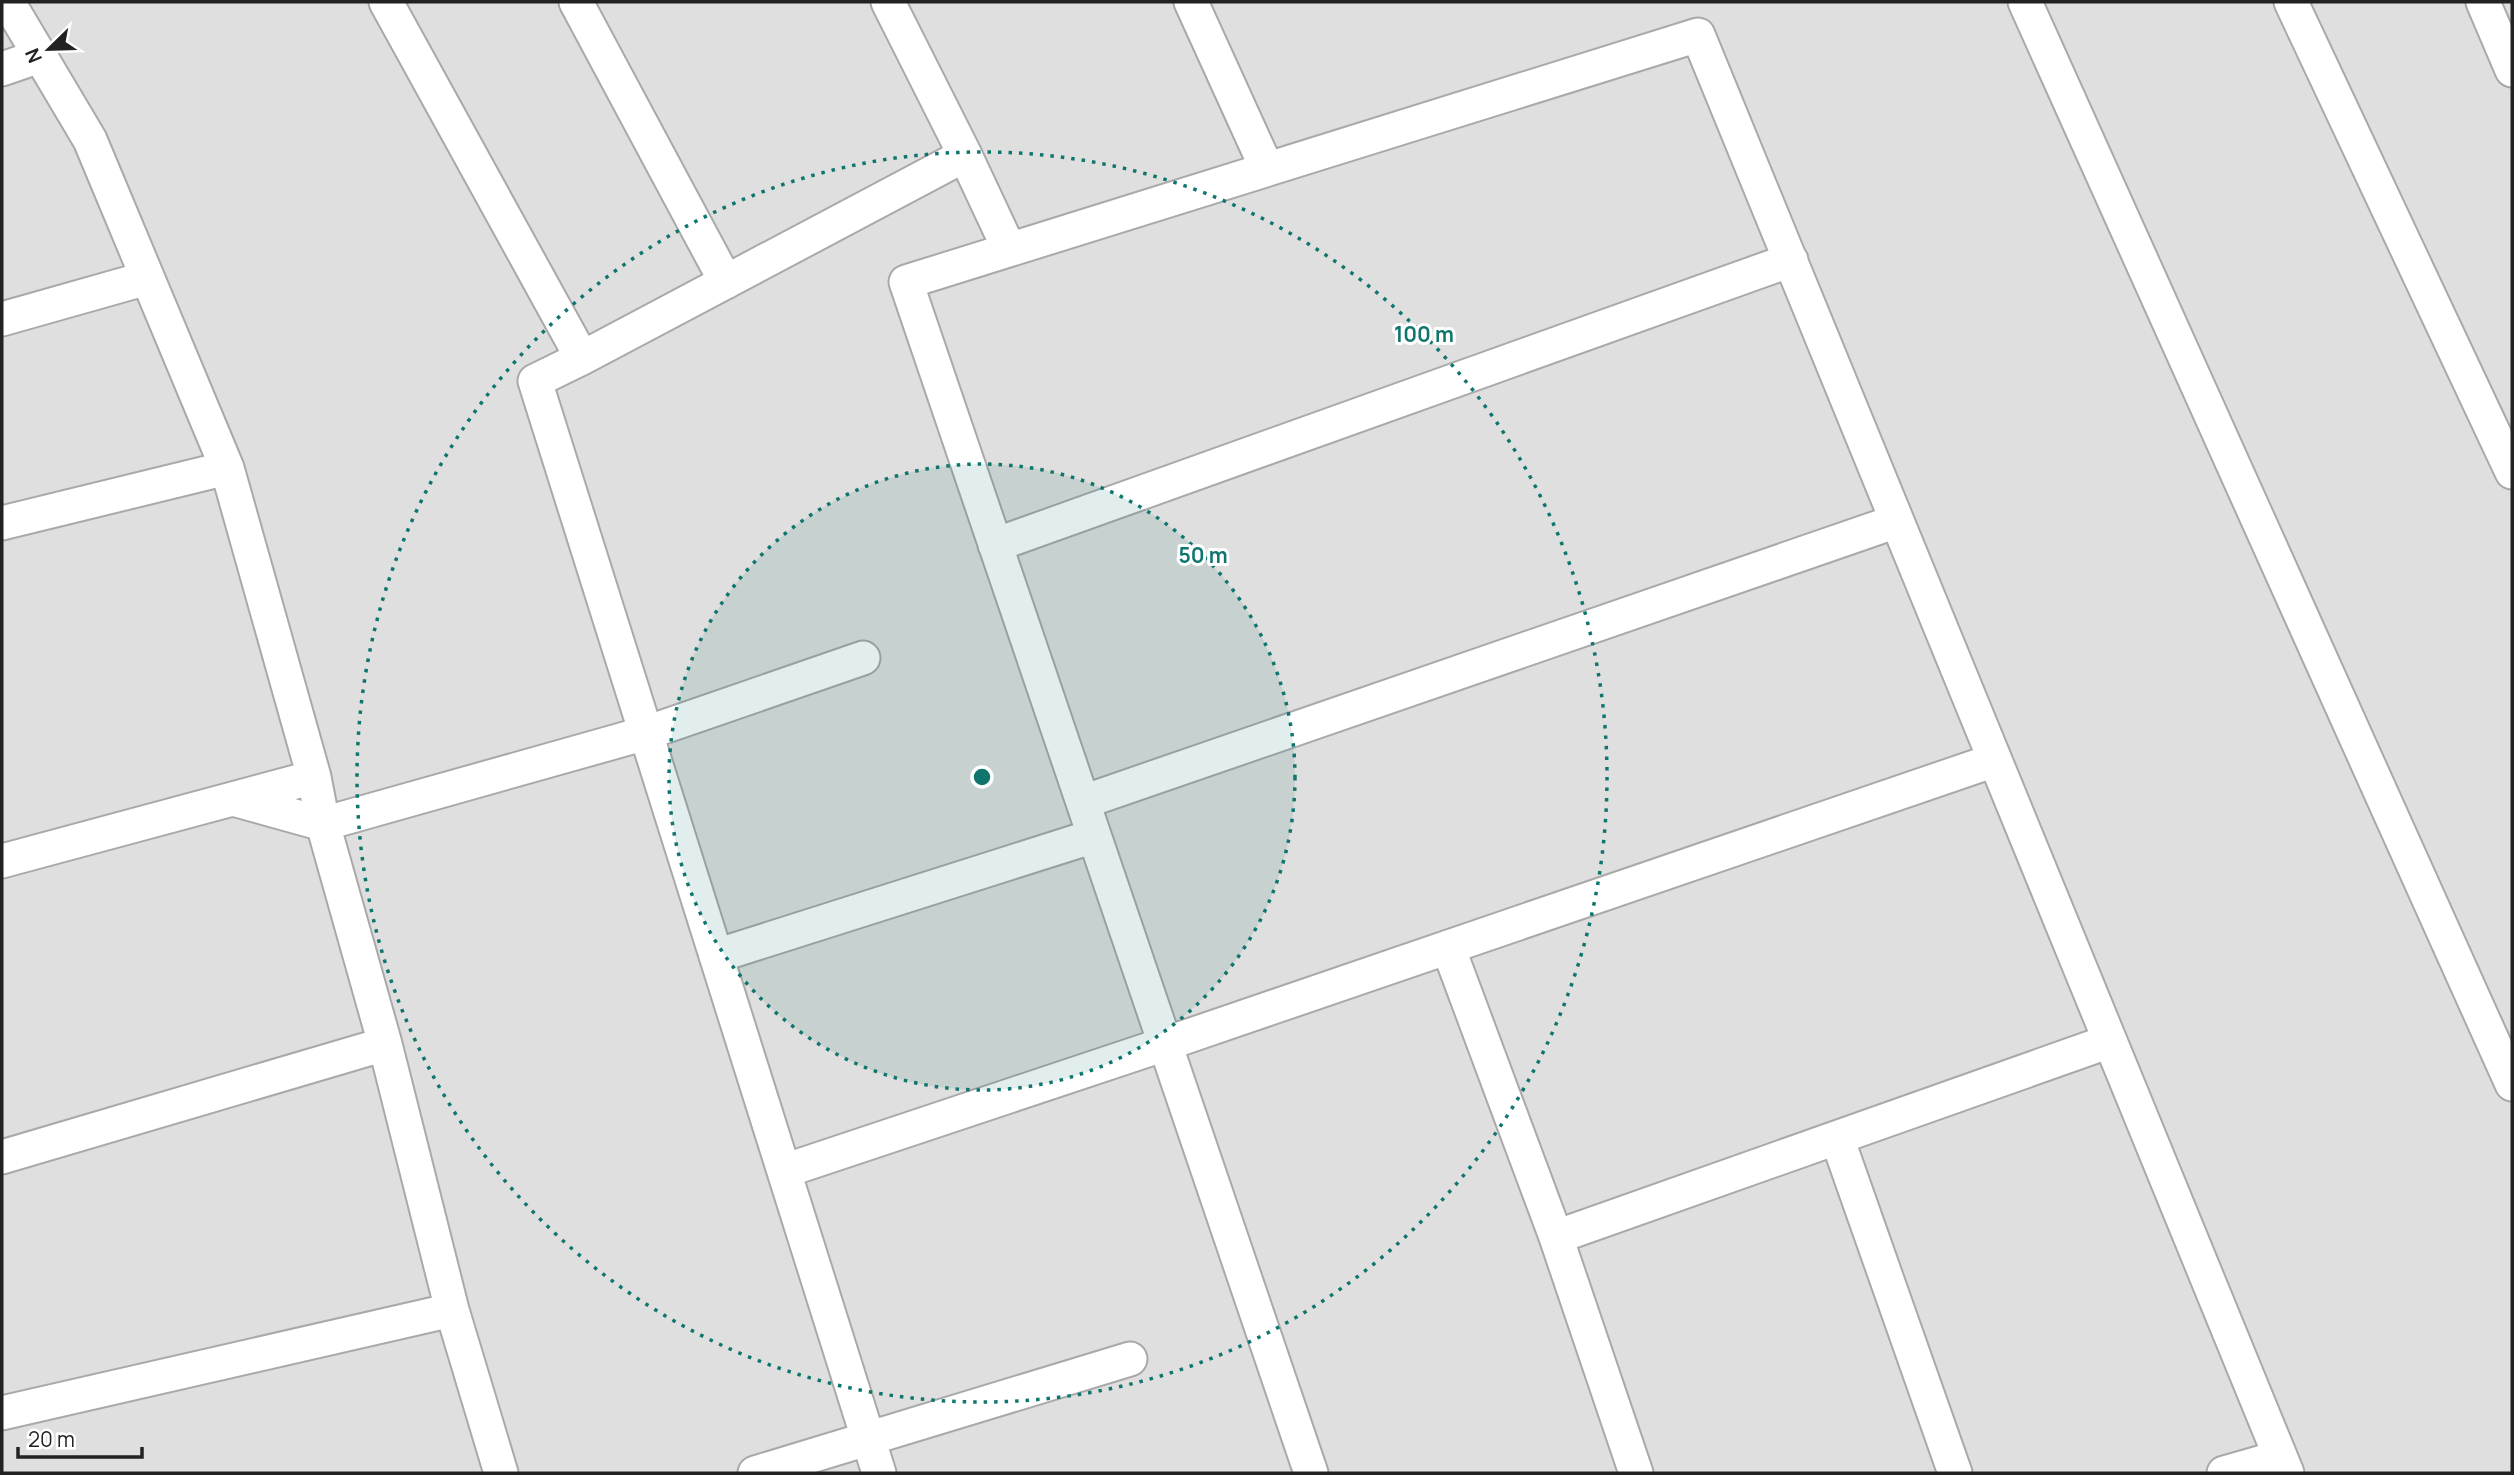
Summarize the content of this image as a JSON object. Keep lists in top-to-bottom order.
{
  "scale_bar": "20 m",
  "north": "bottom left",
  "rings": ["100 m", "50 m"]
}
